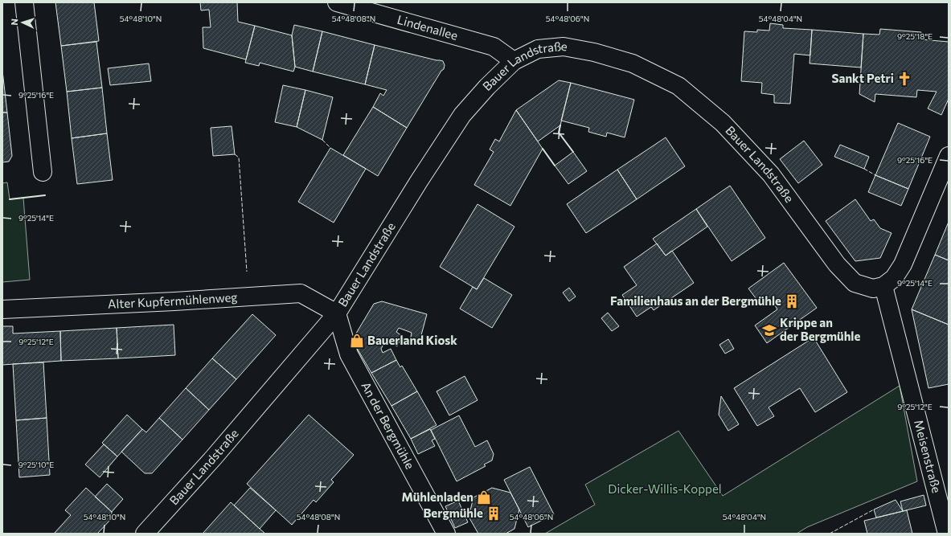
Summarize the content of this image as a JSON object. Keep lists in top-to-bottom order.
{
  "streets": {
    "street": [
      "Lindenallee",
      "Bauer Landstraße",
      "Alter Kupfermühlenweg",
      "An der Bergmühle",
      "Meisenstraße"
    ]
  },
  "crossings": [
    ["Lindenallee", "Bauer Landstraße"],
    ["Bauer Landstraße", "Alter Kupfermühlenweg"],
    ["Bauer Landstraße", "An der Bergmühle"],
    ["Bauer Landstraße", "Meisenstraße"],
    ["Alter Kupfermühlenweg", "An der Bergmühle"]
  ],
  "parks": ["Dicker-Willis-Koppel"],
  "places": {
    "church": ["Sankt Petri"],
    "building": ["Familienhaus an der Bergmühle", "Bergmühle"],
    "school or university": ["Krippe an der Bergmühle"],
    "shop": ["Bauerland Kiosk", "Mühlenladen"]
  },
  "north": "left",
  "coordinates": [
    "54°48'10\"N",
    "54°48'08\"N",
    "54°48'06\"N",
    "54°48'04\"N",
    "9°25'18\"E",
    "9°25'16\"E",
    "9°25'14\"E",
    "9°25'12\"E",
    "9°25'10\"E"
  ]
}
